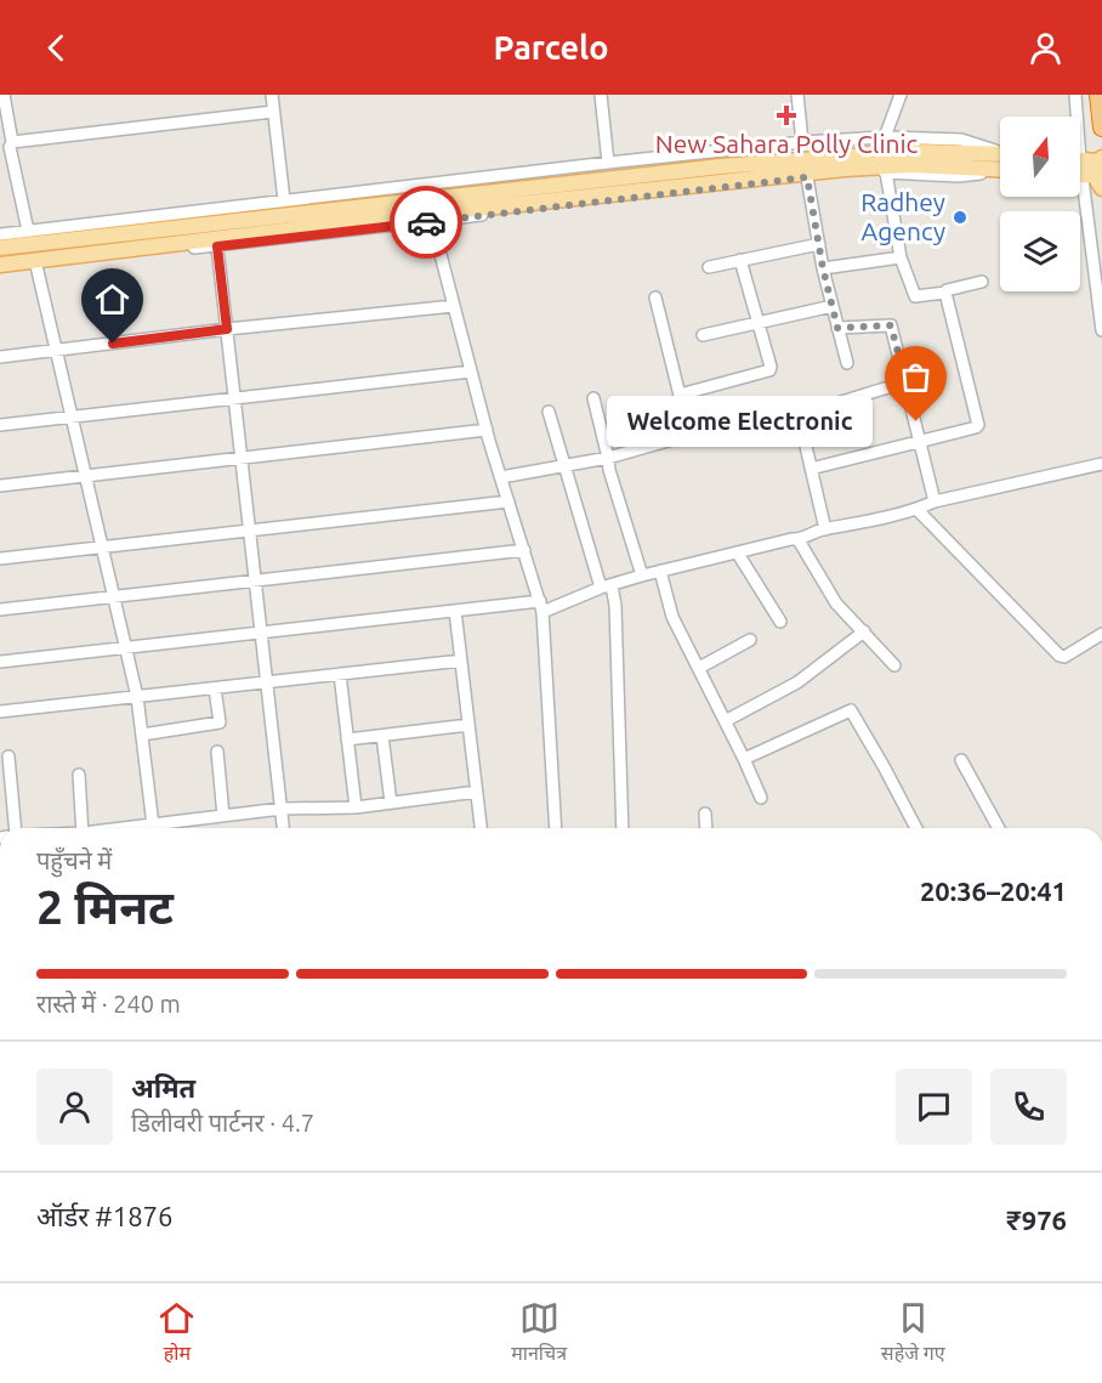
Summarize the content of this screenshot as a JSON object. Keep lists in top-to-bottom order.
{
  "places": {
    "health": ["New Sahara Polly Clinic"],
    "other": ["Radhey Agency", "Welcome Electronic"]
  },
  "north": "top",
  "page": {
    "header": "Parcelo",
    "bubble": "Welcome Electronic",
    "heading": ["2 मिनट", "पहुँचने में", "20:36–20:41"],
    "panel": [
      "अमित",
      "डिलीवरी पार्टनर · 4.7",
      "ऑर्डर #1876",
      "₹976"
    ],
    "bar": "रास्ते में · 240 m",
    "tabs": ["होम", "मानचित्र", "सहेजे गए"]
  }
}
